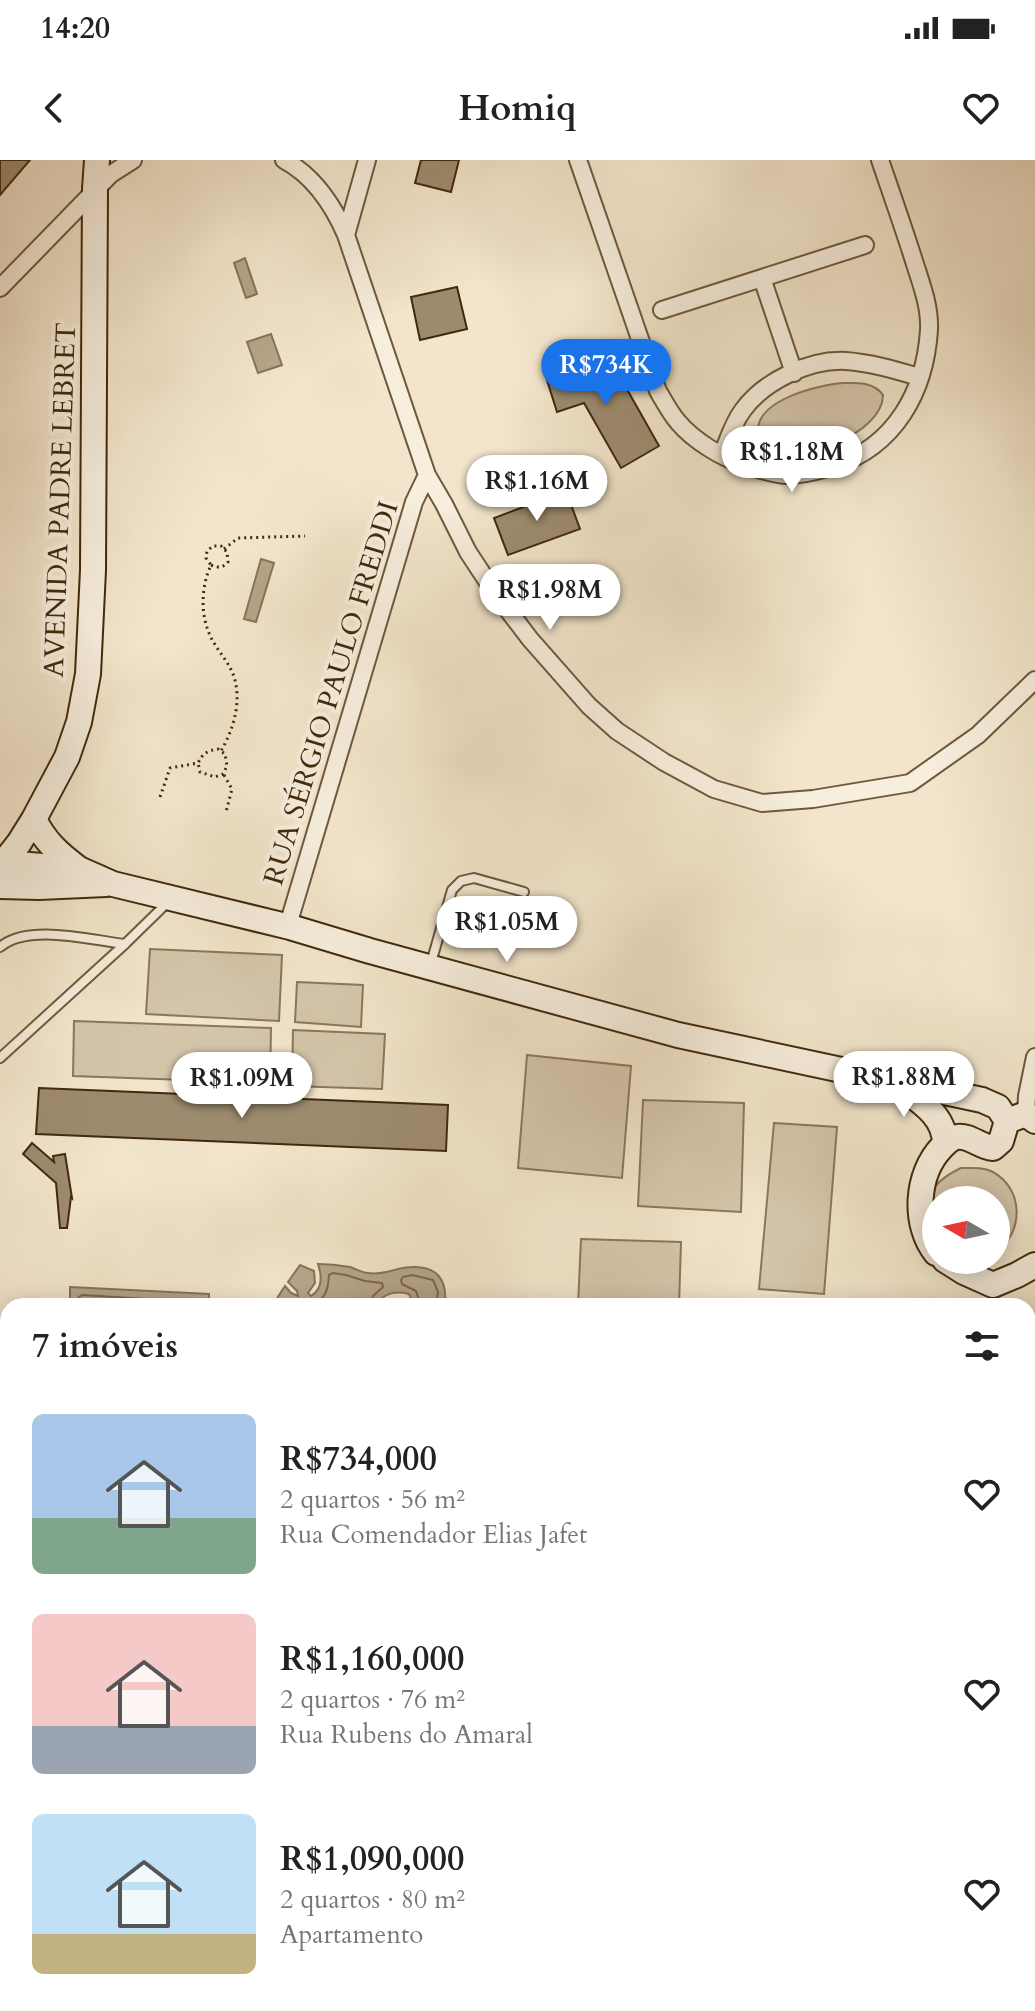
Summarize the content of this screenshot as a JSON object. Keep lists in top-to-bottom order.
{
  "streets": {
    "street": ["AVENIDA PADRE LEBRET", "RUA SÉRGIO PAULO FREDDI"]
  },
  "north": "left",
  "page": {
    "status": "14:20",
    "header": "Homiq",
    "price": [
      "R$734K",
      "R$1.18M",
      "R$1.16M",
      "R$1.98M",
      "R$1.05M",
      "R$1.88M",
      "R$1.09M"
    ],
    "heading": "7 imóveis",
    "list": [
      {
        "name": "R$734,000",
        "note": "2 quartos · 56 m² · Rua Comendador Elias Jafet"
      },
      {
        "name": "R$1,160,000",
        "note": "2 quartos · 76 m² · Rua Rubens do Amaral"
      },
      {
        "name": "R$1,090,000",
        "note": "2 quartos · 80 m² · Apartamento"
      }
    ]
  }
}
